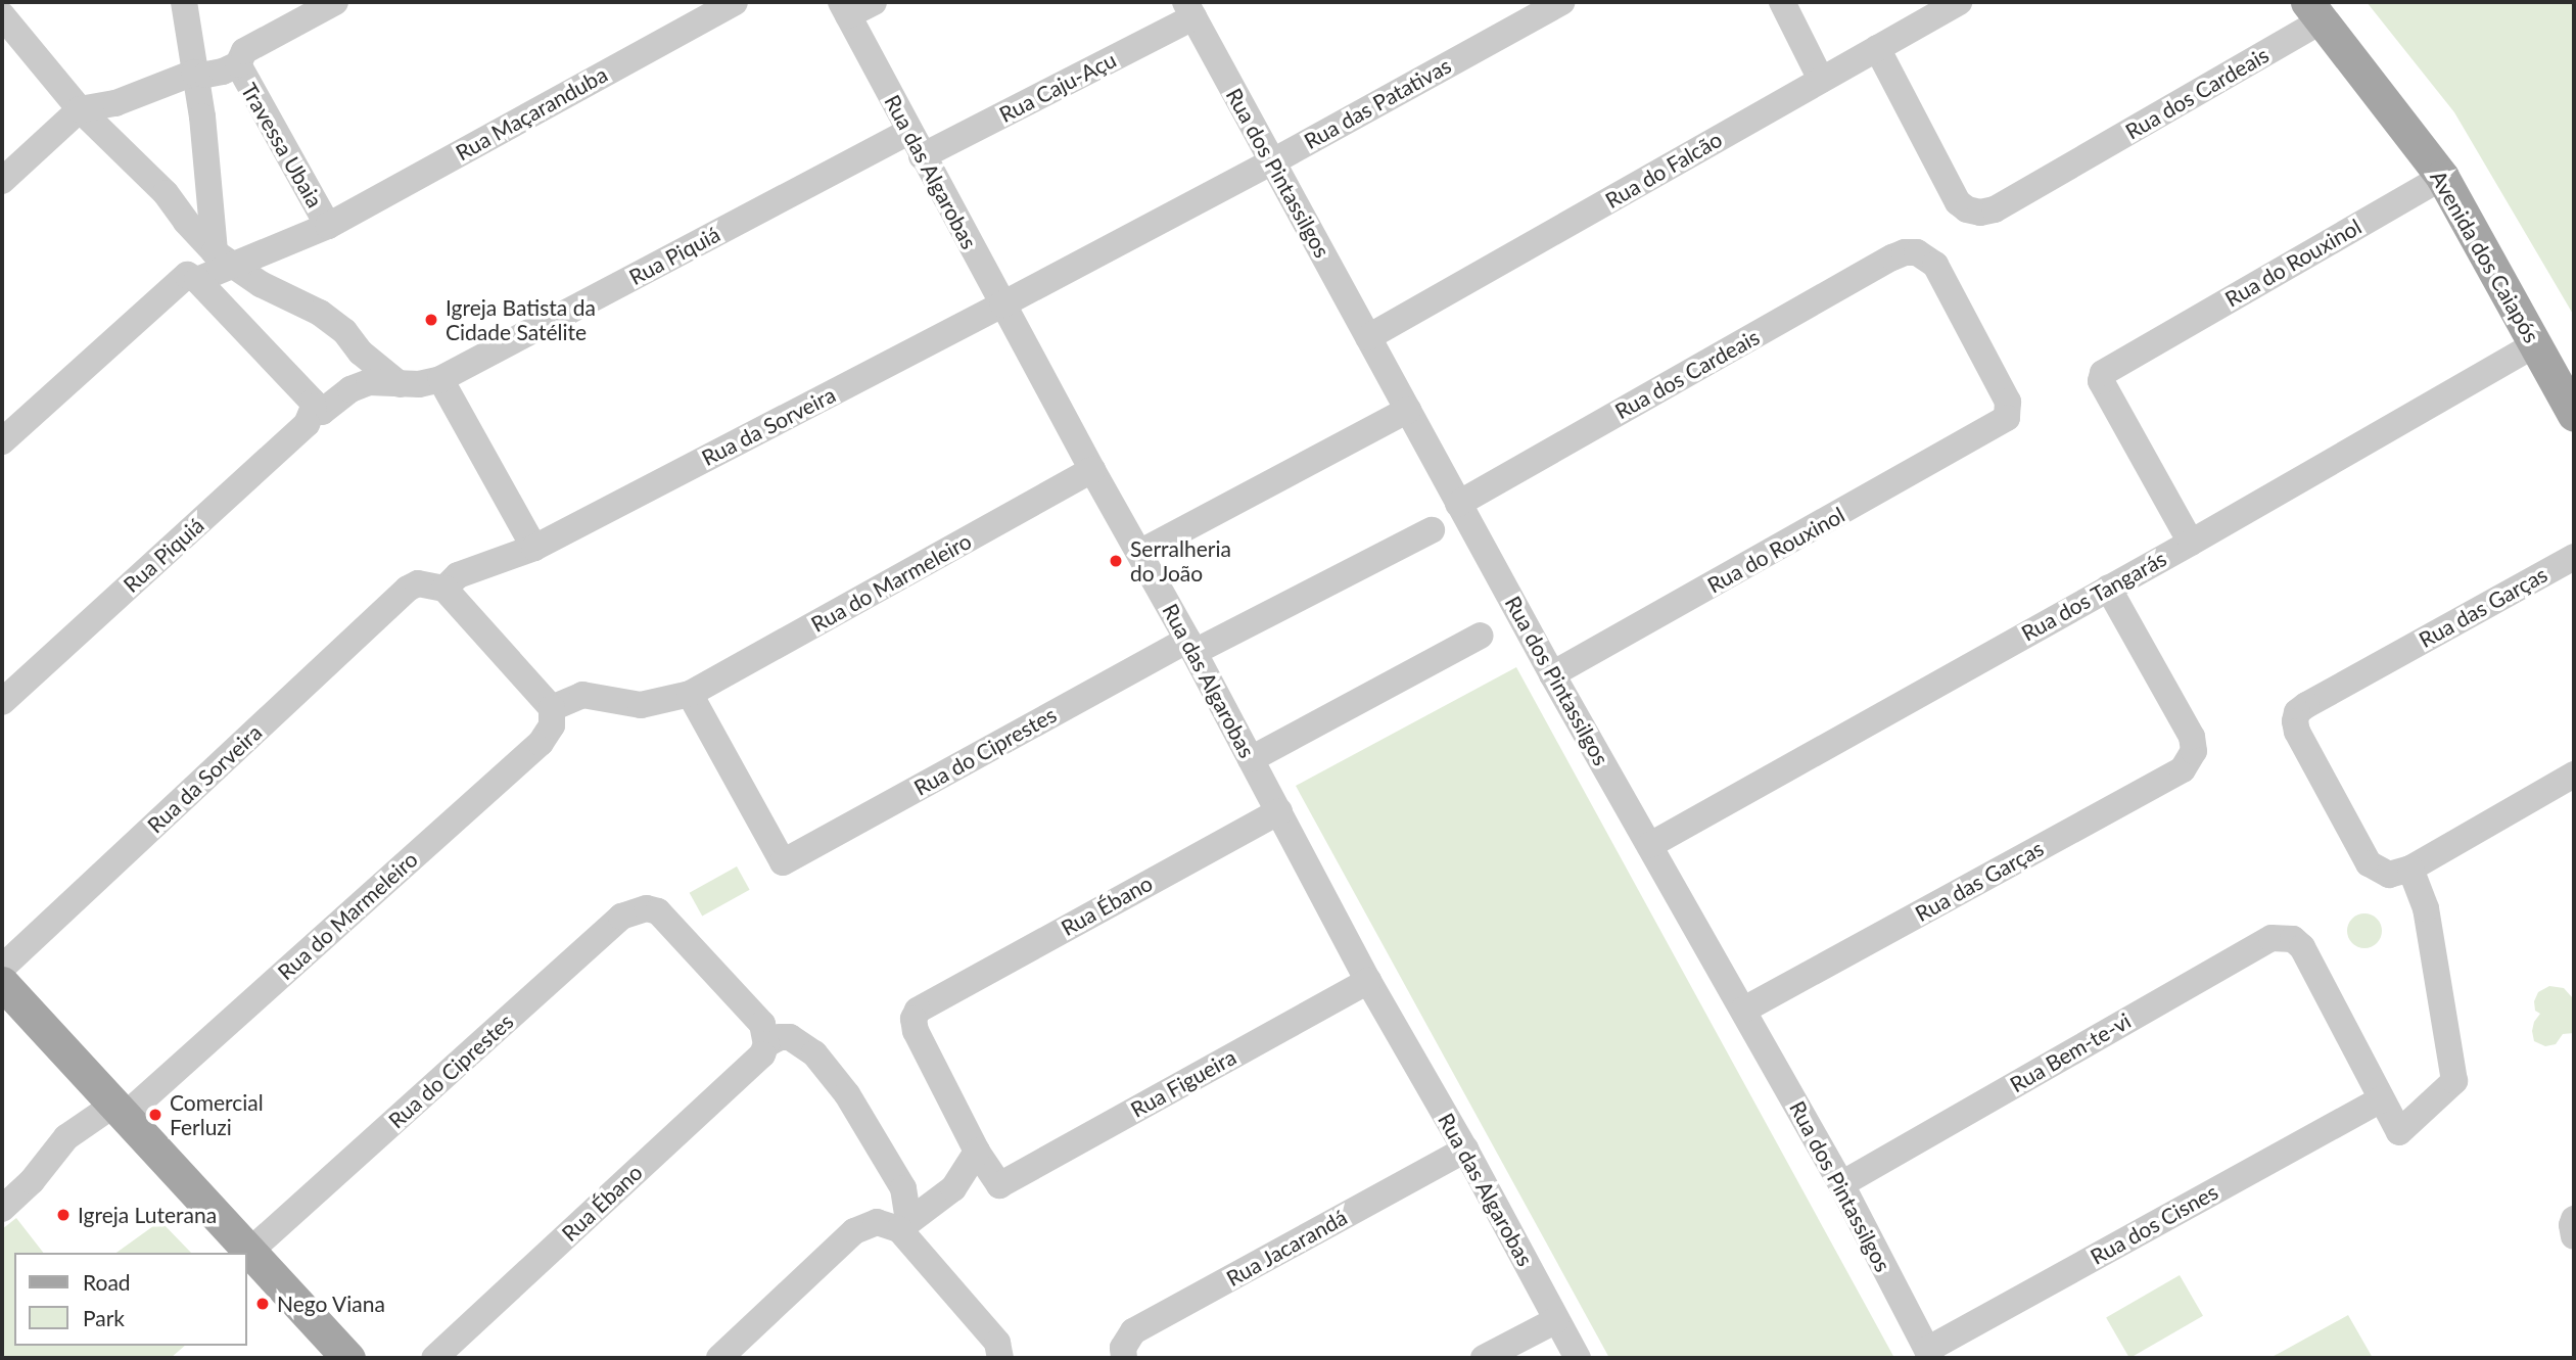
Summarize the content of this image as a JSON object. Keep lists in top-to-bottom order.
{
  "streets": {
    "main road": ["Avenida dos Caiapós"],
    "street": [
      "Rua Caju-Açu",
      "Rua dos Cardeais",
      "Rua das Patativas",
      "Rua Maçaranduba",
      "Travessa Ubaia",
      "Rua do Falcão",
      "Rua das Algarobas",
      "Rua dos Pintassilgos",
      "Rua Piquiá",
      "Rua do Rouxinol",
      "Rua da Sorveira",
      "Rua do Marmeleiro",
      "Rua dos Tangarás",
      "Rua das Garças",
      "Rua do Ciprestes",
      "Rua Ébano",
      "Rua Bem-te-vi",
      "Rua Figueira",
      "Rua dos Cisnes",
      "Rua Jacarandá"
    ]
  },
  "crossings": [
    ["Rua Caju-Açu", "Rua das Algarobas"],
    ["Rua Caju-Açu", "Rua dos Pintassilgos"],
    ["Rua dos Cardeais", "Rua do Falcão"],
    ["Rua dos Cardeais", "Rua dos Pintassilgos"],
    ["Rua dos Cardeais", "Avenida dos Caiapós"],
    ["Rua dos Cardeais", "Rua do Rouxinol"],
    ["Rua das Patativas", "Rua das Algarobas"],
    ["Rua das Patativas", "Rua dos Pintassilgos"],
    ["Rua das Patativas", "Rua da Sorveira"],
    ["Rua Maçaranduba", "Travessa Ubaia"],
    ["Rua do Falcão", "Rua dos Pintassilgos"],
    ["Rua das Algarobas", "Rua Piquiá"],
    ["Rua das Algarobas", "Rua da Sorveira"],
    ["Rua das Algarobas", "Rua do Marmeleiro"],
    ["Rua das Algarobas", "Rua do Ciprestes"],
    ["Rua das Algarobas", "Rua Ébano"],
    ["Rua das Algarobas", "Rua Figueira"],
    ["Rua das Algarobas", "Rua Jacarandá"],
    ["Rua dos Pintassilgos", "Rua do Rouxinol"],
    ["Rua dos Pintassilgos", "Rua dos Tangarás"],
    ["Rua dos Pintassilgos", "Rua das Garças"],
    ["Rua dos Pintassilgos", "Rua Bem-te-vi"],
    ["Rua dos Pintassilgos", "Rua dos Cisnes"],
    ["Avenida dos Caiapós", "Rua do Rouxinol"],
    ["Avenida dos Caiapós", "Rua dos Tangarás"],
    ["Rua do Rouxinol", "Rua dos Tangarás"],
    ["Rua do Marmeleiro", "Rua do Ciprestes"],
    ["Rua dos Tangarás", "Rua das Garças"],
    ["Rua do Ciprestes", "Rua Ébano"],
    ["Rua Ébano", "Rua Figueira"],
    ["Rua Bem-te-vi", "Rua dos Cisnes"]
  ],
  "places": [
    "Igreja Batista da Cidade Satélite",
    "Serralheria do João",
    "Comercial Ferluzi",
    "Igreja Luterana",
    "Nego Viana"
  ],
  "legend": ["Road", "Park"]
}
